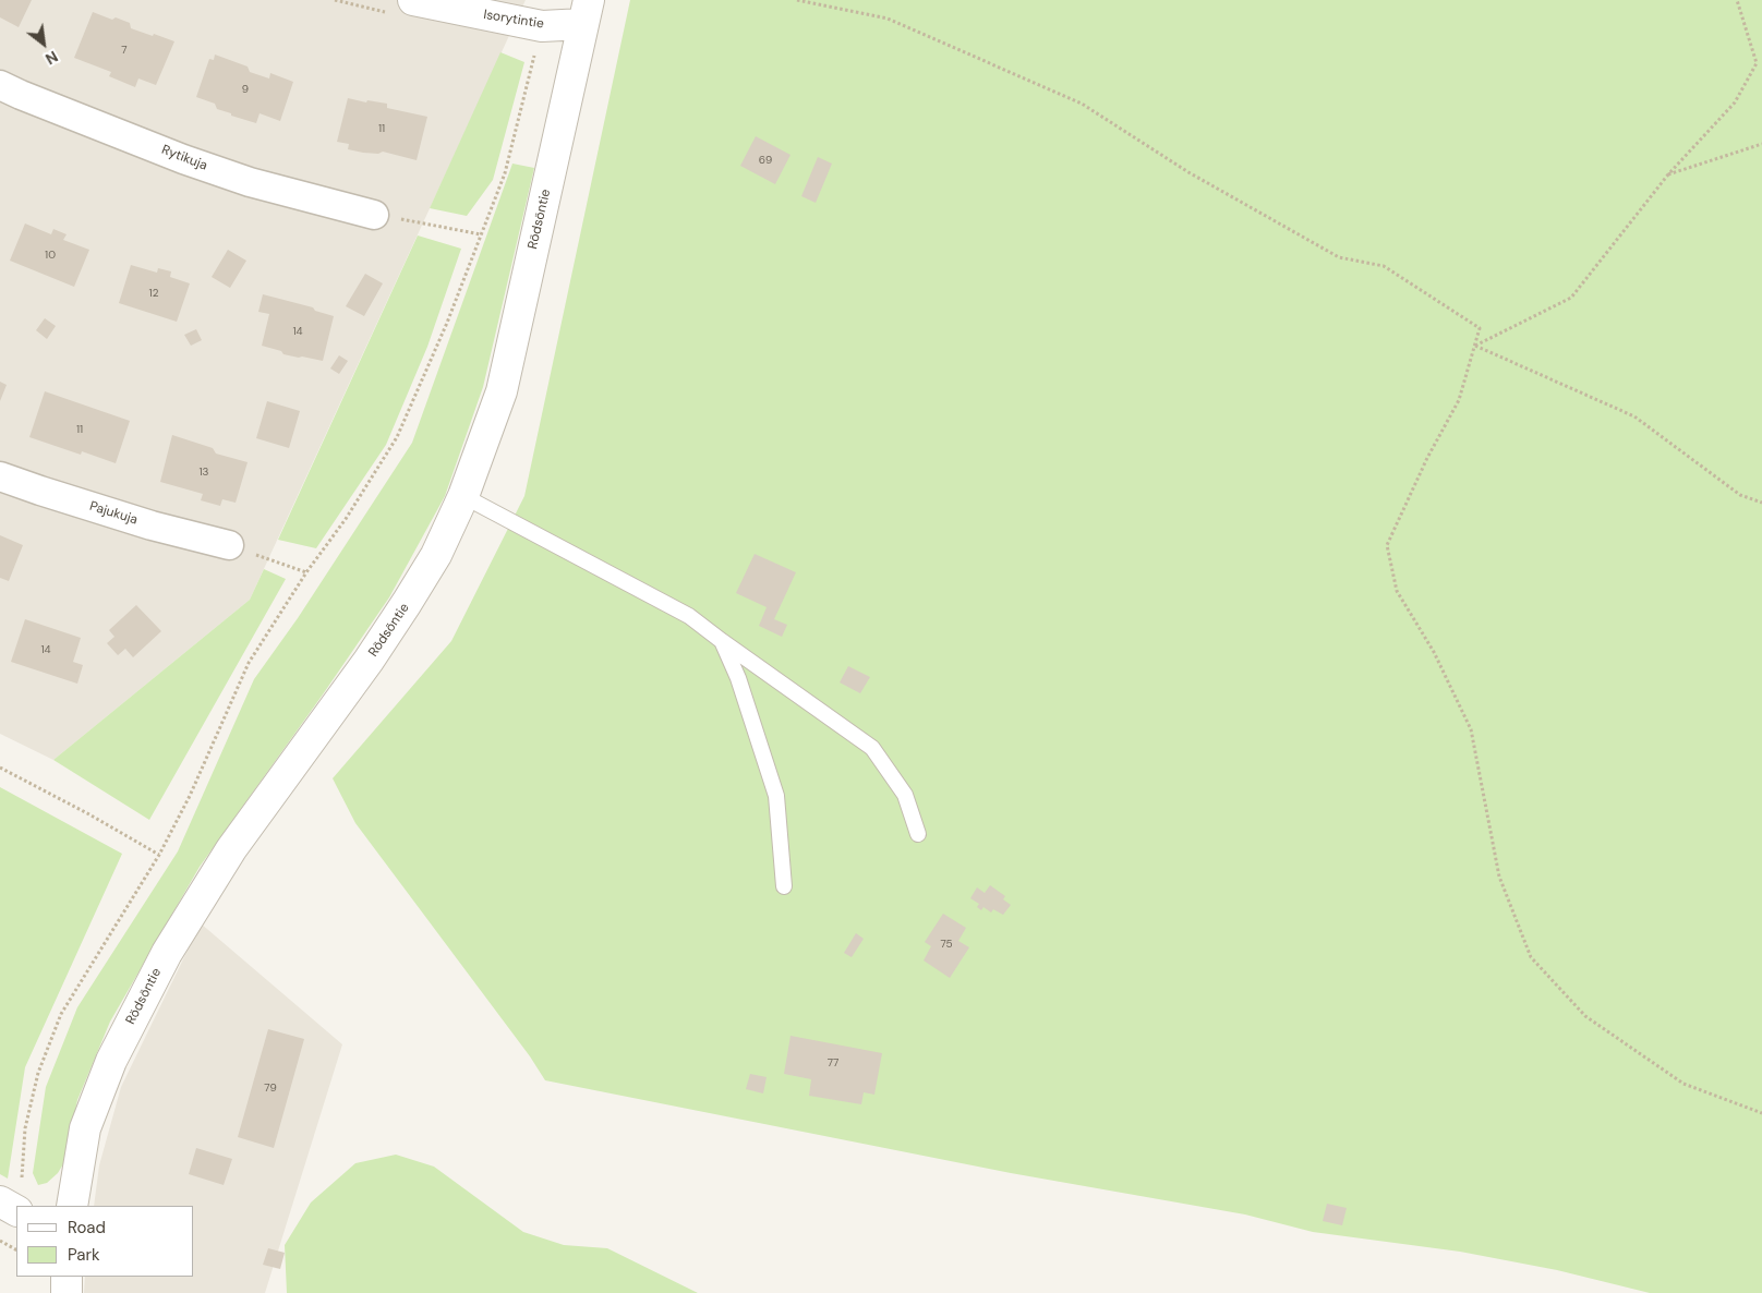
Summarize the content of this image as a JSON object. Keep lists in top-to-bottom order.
{
  "streets": {
    "street": [
      "Isorytintie",
      "Rytikuja",
      "Rödsöntie",
      "Pajukuja"
    ]
  },
  "crossings": [
    ["Isorytintie", "Rödsöntie"]
  ],
  "house_numbers": [
    "7",
    "9",
    "11",
    "69",
    "10",
    "12",
    "14",
    "11",
    "13",
    "14",
    "75",
    "77",
    "79"
  ],
  "legend": ["Road", "Park"],
  "north": "bottom right"
}
